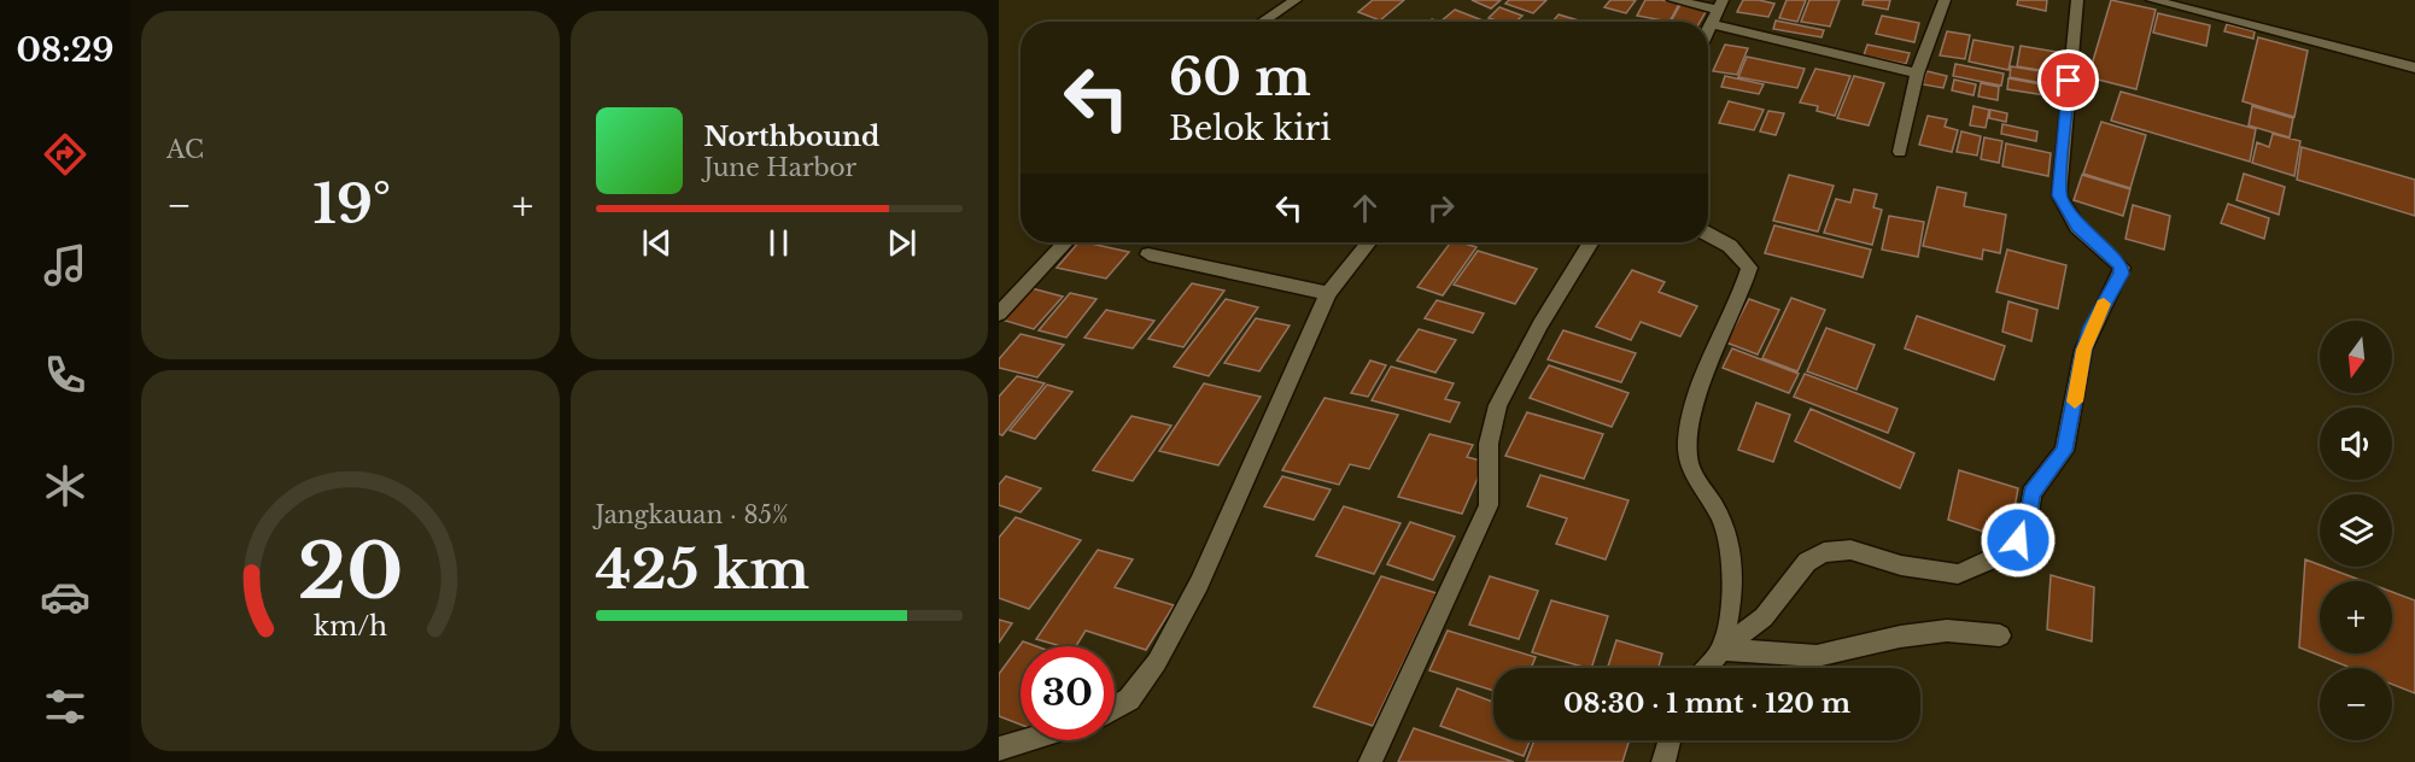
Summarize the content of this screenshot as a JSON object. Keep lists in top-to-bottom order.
{
  "north": "bottom",
  "page": {
    "tabs": "08:29",
    "tile": [
      "AC",
      ["Jangkauan · 85%", "425 km"]
    ],
    "turn": ["60 m", "Belok kiri"],
    "song": ["Northbound", "June Harbor"],
    "heat": ["−", "19°", "+"],
    "map_buttons": ["+", "−"],
    "limit": "30",
    "trip": "08:30 · 1 mnt · 120 m",
    "gauge": ["20", "km/h"]
  }
}
